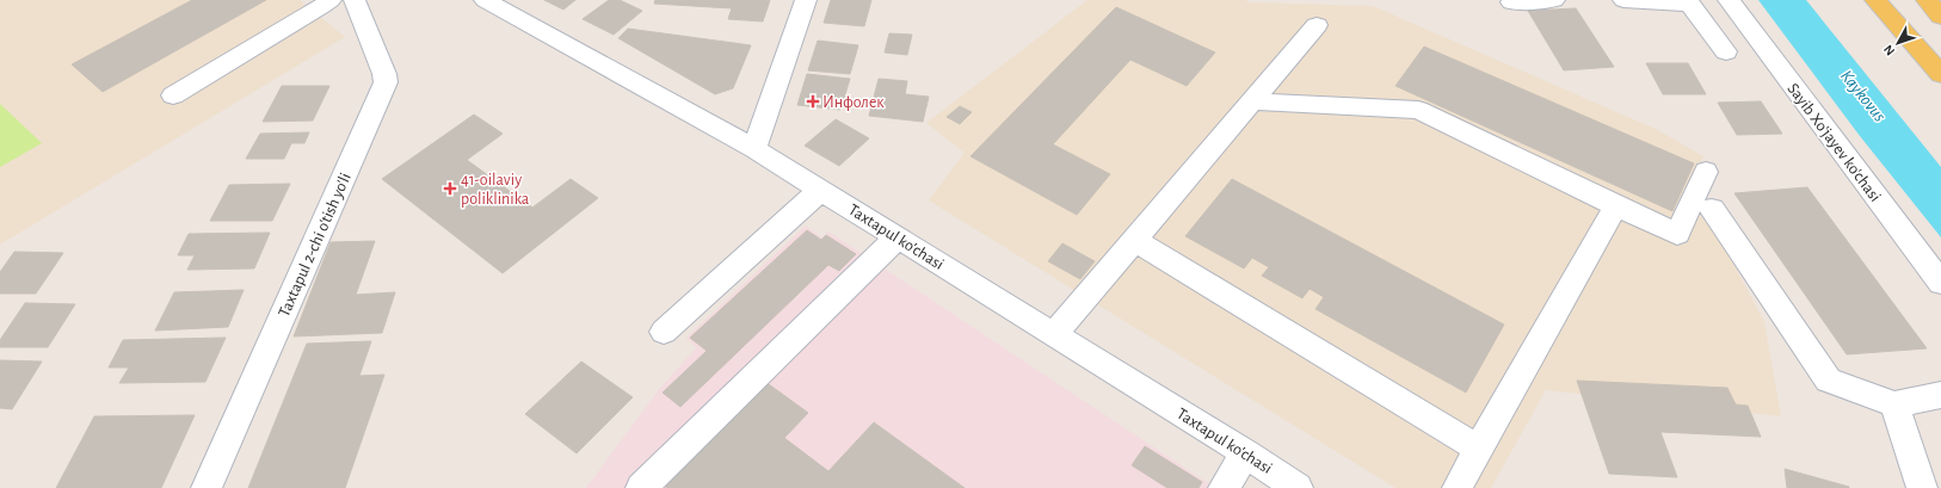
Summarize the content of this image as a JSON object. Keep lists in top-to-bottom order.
{
  "streets": {
    "street": ["Sayib Xo'jayev ko'chasi", "Taxtapul ko'chasi", "Taxtapul 2-chi o'tish yo'li"]
  },
  "water": ["Kaykovus"],
  "places": {
    "health": ["Инфолек", "41-oilaviy poliklinika"]
  },
  "north": "bottom left"
}
